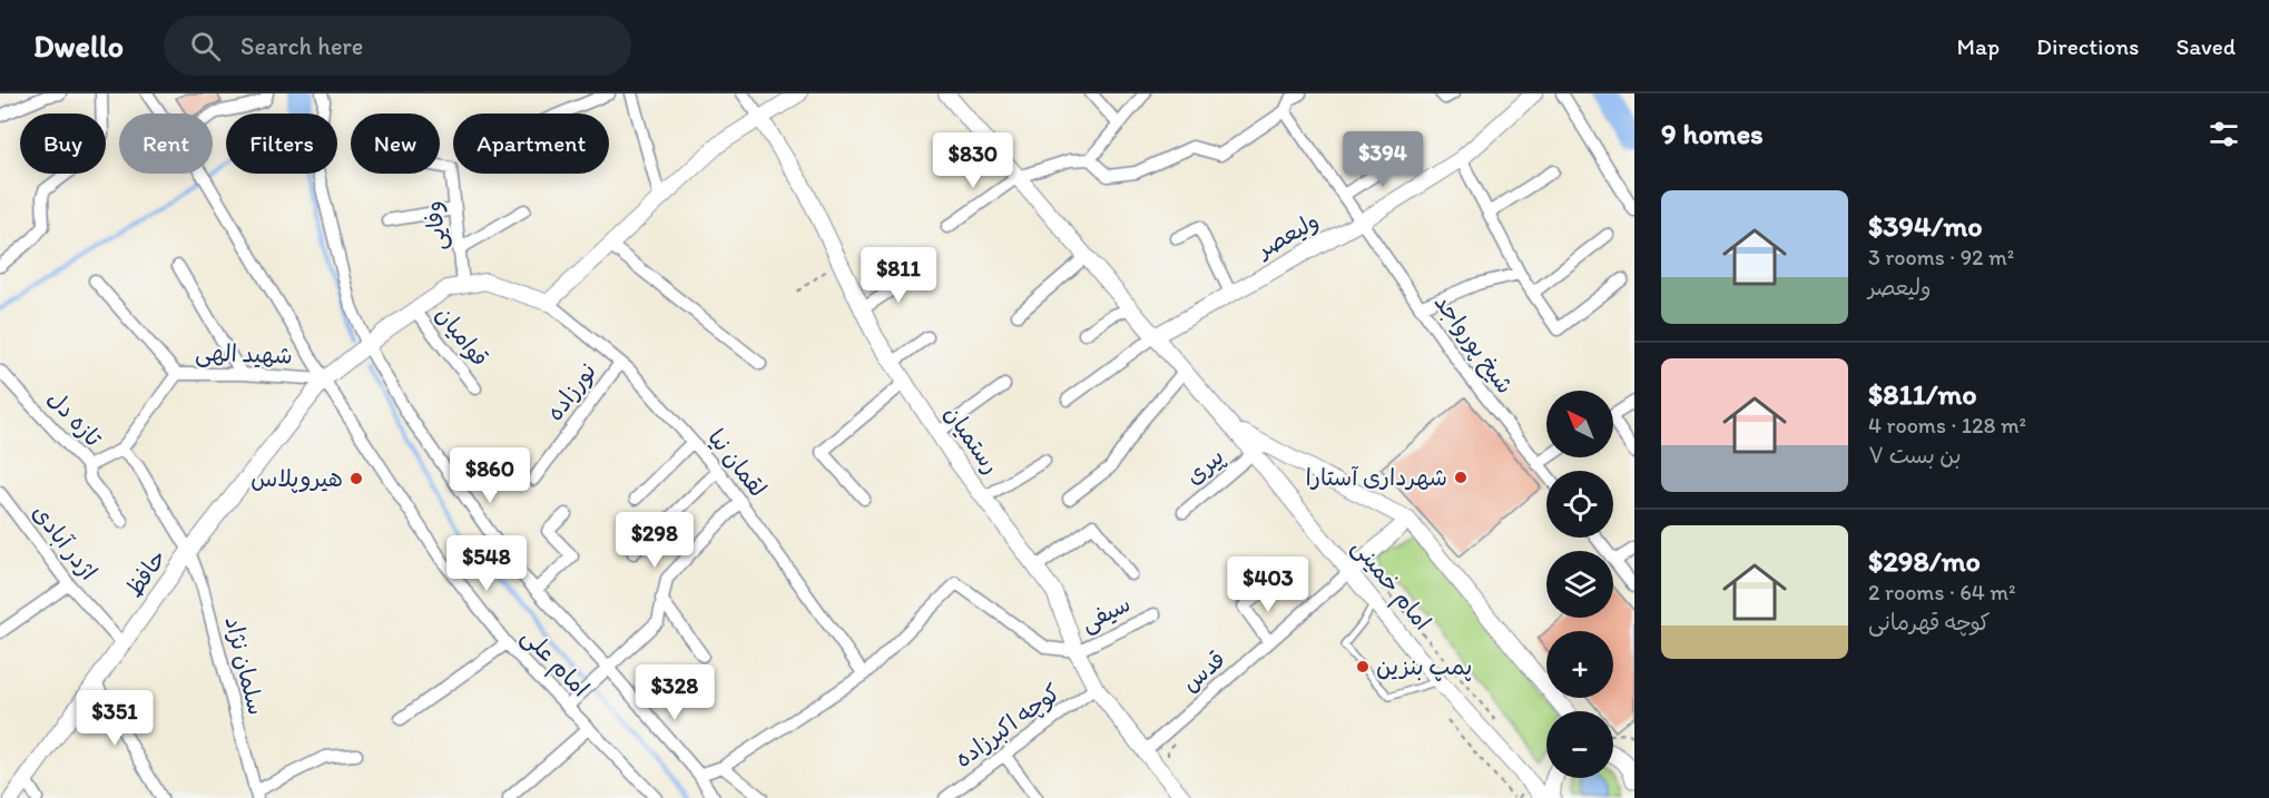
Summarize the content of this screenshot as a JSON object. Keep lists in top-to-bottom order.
{
  "streets": {
    "street": [
      "وفایی",
      "ولیعصر",
      "قوامیان",
      "شیخ پورواجد",
      "شهید الهی",
      "نورزاده",
      "تازه دل",
      "رستمیان",
      "لقمان نیا",
      "پیری",
      "اژدر آبادی",
      "حافظ",
      "امام خمینی",
      "سیفی",
      "امام علی",
      "سلمان نژاد",
      "قدس",
      "کوچه اکبرزاده"
    ]
  },
  "crossings": [
    ["وفایی", "حافظ"],
    ["ولیعصر", "شیخ پورواجد"],
    ["ولیعصر", "امام خمینی"],
    ["قوامیان", "حافظ"],
    ["شهید الهی", "تازه دل"],
    ["شهید الهی", "حافظ"],
    ["شهید الهی", "امام علی"],
    ["نورزاده", "لقمان نیا"],
    ["تازه دل", "حافظ"],
    ["تازه دل", "سلمان نژاد"],
    ["رستمیان", "سیفی"],
    ["رستمیان", "قدس"],
    ["رستمیان", "کوچه اکبرزاده"],
    ["پیری", "امام خمینی"],
    ["اژدر آبادی", "حافظ"],
    ["حافظ", "امام علی"],
    ["حافظ", "سلمان نژاد"],
    ["امام خمینی", "قدس"]
  ],
  "places": ["شهرداری آستارا", "هیروپلاس", "پمپ بنزین"],
  "north": "top left",
  "page": {
    "header": "Dwello",
    "search": "Search here",
    "nav": ["Map", "Directions", "Saved"],
    "heading": "9 homes",
    "chip": [
      "Buy",
      "Rent",
      "Filters",
      "New",
      "Apartment"
    ],
    "price": [
      "$394",
      "$830",
      "$811",
      "$860",
      "$298",
      "$548",
      "$403",
      "$328",
      "$351"
    ],
    "list": [
      {
        "name": "$394/mo",
        "note": "3 rooms · 92 m² · ولیعصر"
      },
      {
        "name": "$811/mo",
        "note": "4 rooms · 128 m² · بن بست ۷"
      },
      {
        "name": "$298/mo",
        "note": "2 rooms · 64 m² · کوچه قهرمانی"
      }
    ],
    "map_buttons": ["+", "−"]
  }
}
